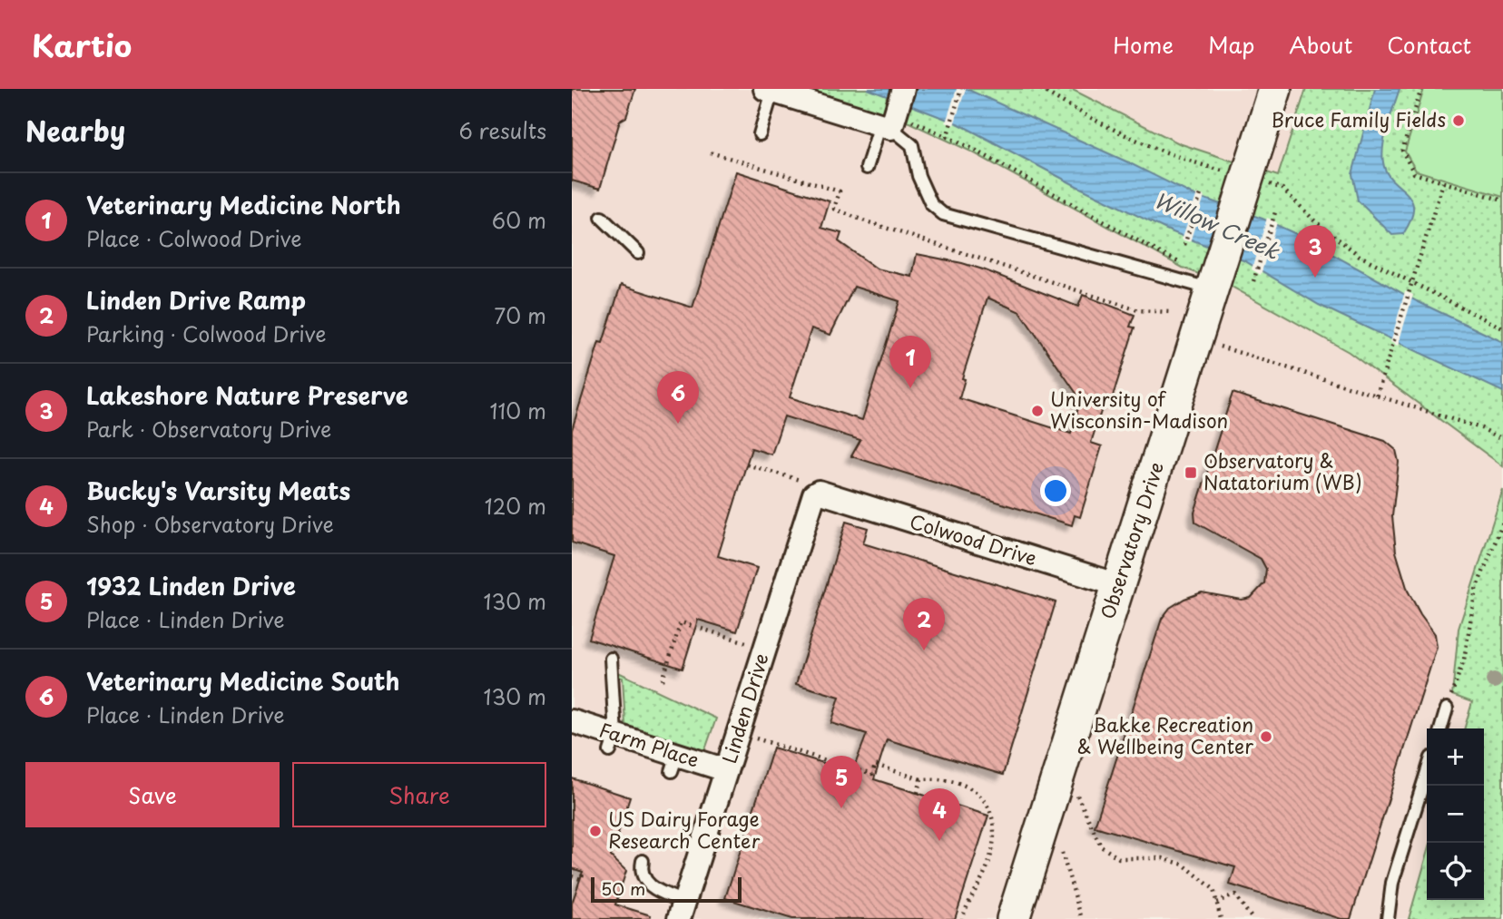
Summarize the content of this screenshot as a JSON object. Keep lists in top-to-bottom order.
{
  "streets": {
    "street": [
      "Colwood Drive",
      "Observatory Drive",
      "Linden Drive",
      "Farm Place"
    ]
  },
  "crossings": [
    ["Colwood Drive", "Observatory Drive"],
    ["Colwood Drive", "Linden Drive"],
    ["Linden Drive", "Farm Place"]
  ],
  "water": ["Willow Creek"],
  "places": {
    "other": [
      "Bruce Family Fields",
      "University of Wisconsin-Madison",
      "Bakke Recreation & Wellbeing Center",
      "US Dairy Forage Research Center"
    ],
    "transit": ["Observatory & Natatorium (WB)"]
  },
  "scale_bar": "50 m",
  "page": {
    "header": "Kartio",
    "nav": [
      "Home",
      "Map",
      "About",
      "Contact"
    ],
    "heading": ["Nearby", "6 results"],
    "list": [
      {
        "mark": "1",
        "name": "Veterinary Medicine North",
        "note": "Place · Colwood Drive",
        "value": "60 m"
      },
      {
        "mark": "2",
        "name": "Linden Drive Ramp",
        "note": "Parking · Colwood Drive",
        "value": "70 m"
      },
      {
        "mark": "3",
        "name": "Lakeshore Nature Preserve",
        "note": "Park · Observatory Drive",
        "value": "110 m"
      },
      {
        "mark": "4",
        "name": "Bucky's Varsity Meats",
        "note": "Shop · Observatory Drive",
        "value": "120 m"
      },
      {
        "mark": "5",
        "name": "1932 Linden Drive",
        "note": "Place · Linden Drive",
        "value": "130 m"
      },
      {
        "mark": "6",
        "name": "Veterinary Medicine South",
        "note": "Place · Linden Drive",
        "value": "130 m"
      }
    ],
    "pins": [
      "3",
      "1",
      "6",
      "2",
      "5",
      "4"
    ],
    "map_buttons": ["+", "−"],
    "buttons": ["Save", "Share"],
    "scale": "50 m"
  }
}
